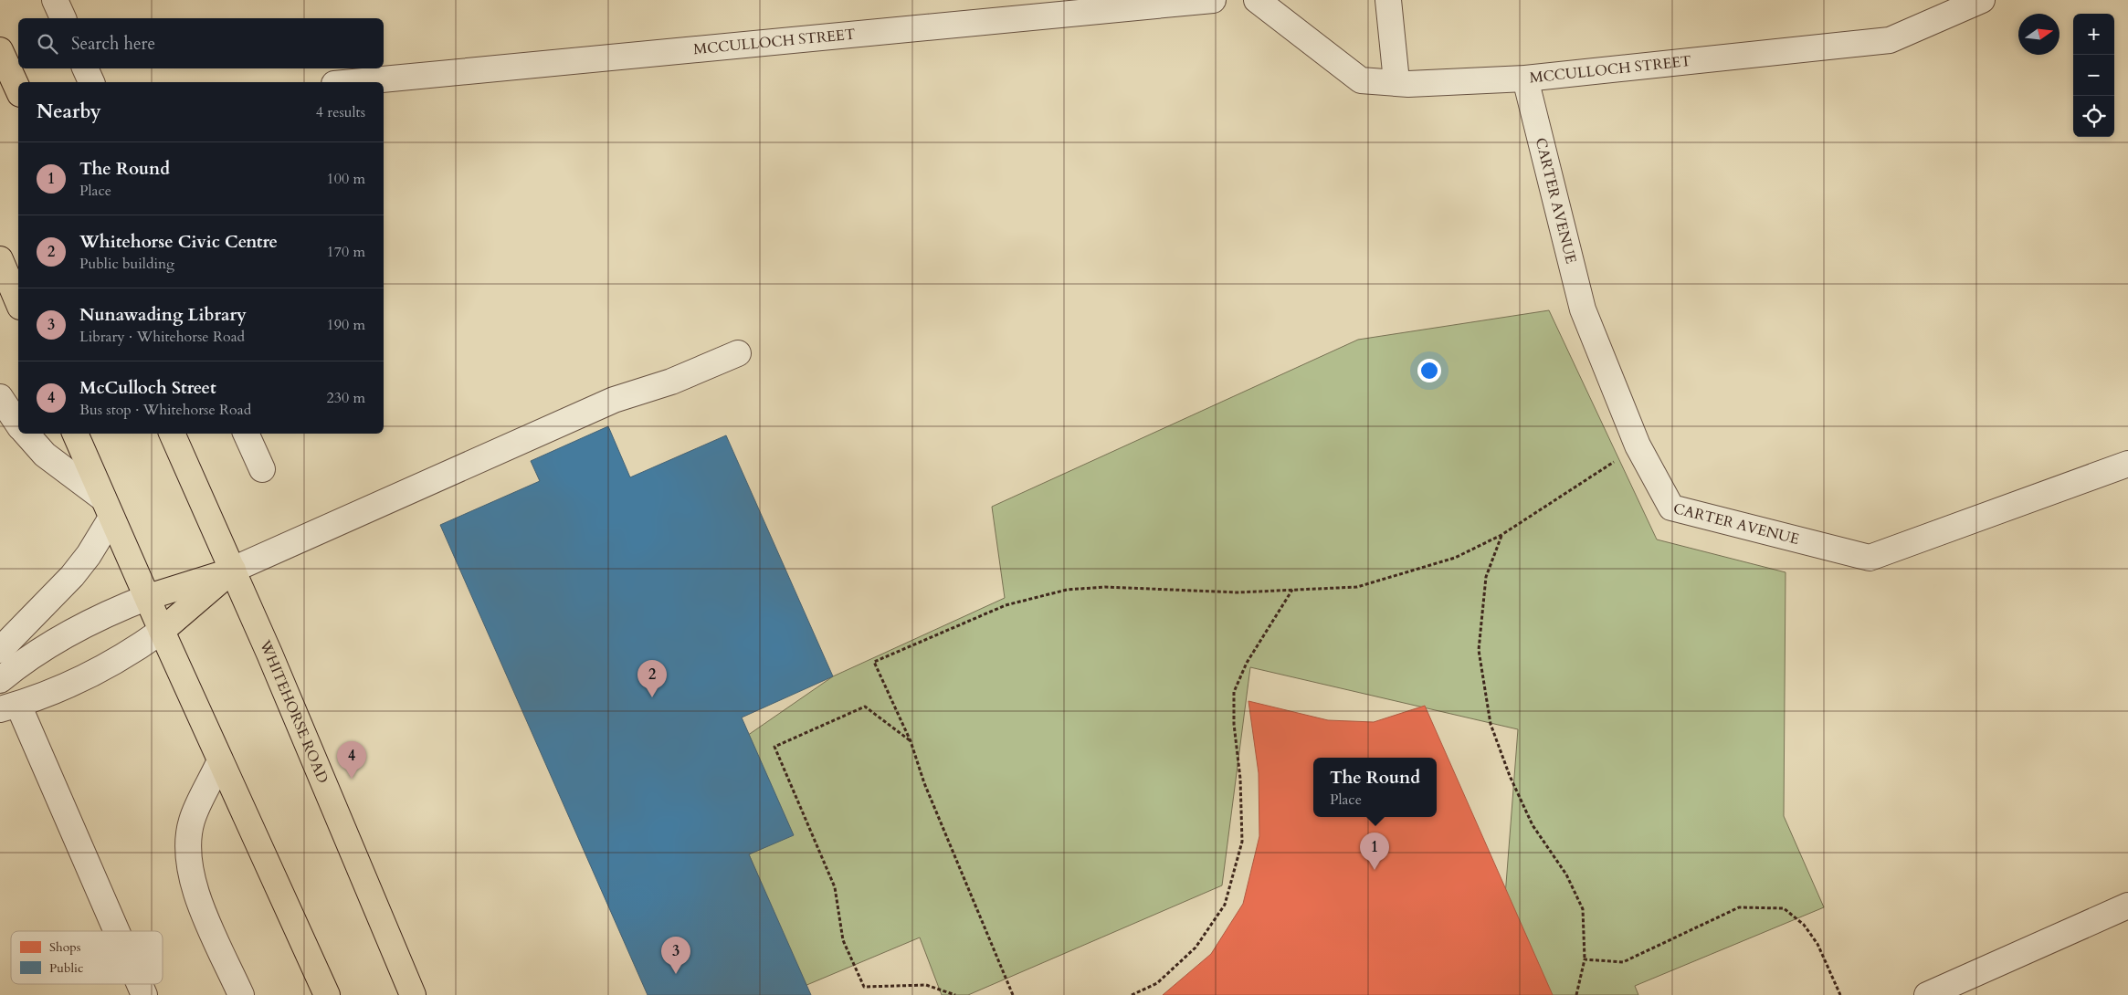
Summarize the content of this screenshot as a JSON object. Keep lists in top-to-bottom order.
{
  "streets": {
    "highway": ["WHITEHORSE ROAD"],
    "street": ["MCCULLOCH STREET", "CARTER AVENUE"]
  },
  "crossings": [
    ["MCCULLOCH STREET", "CARTER AVENUE"]
  ],
  "legend": ["Shops", "Public"],
  "north": "right",
  "page": {
    "map_buttons": ["+", "−"],
    "search": "Search here",
    "heading": ["Nearby", "4 results"],
    "list": [
      {
        "mark": "1",
        "name": "The Round",
        "note": "Place",
        "value": "100 m"
      },
      {
        "mark": "2",
        "name": "Whitehorse Civic Centre",
        "note": "Public building",
        "value": "170 m"
      },
      {
        "mark": "3",
        "name": "Nunawading Library",
        "note": "Library · Whitehorse Road",
        "value": "190 m"
      },
      {
        "mark": "4",
        "name": "McCulloch Street",
        "note": "Bus stop · Whitehorse Road",
        "value": "230 m"
      }
    ],
    "pins": [
      "2",
      "4",
      "1",
      "3"
    ],
    "popup": ["The Round", "Place"]
  }
}
